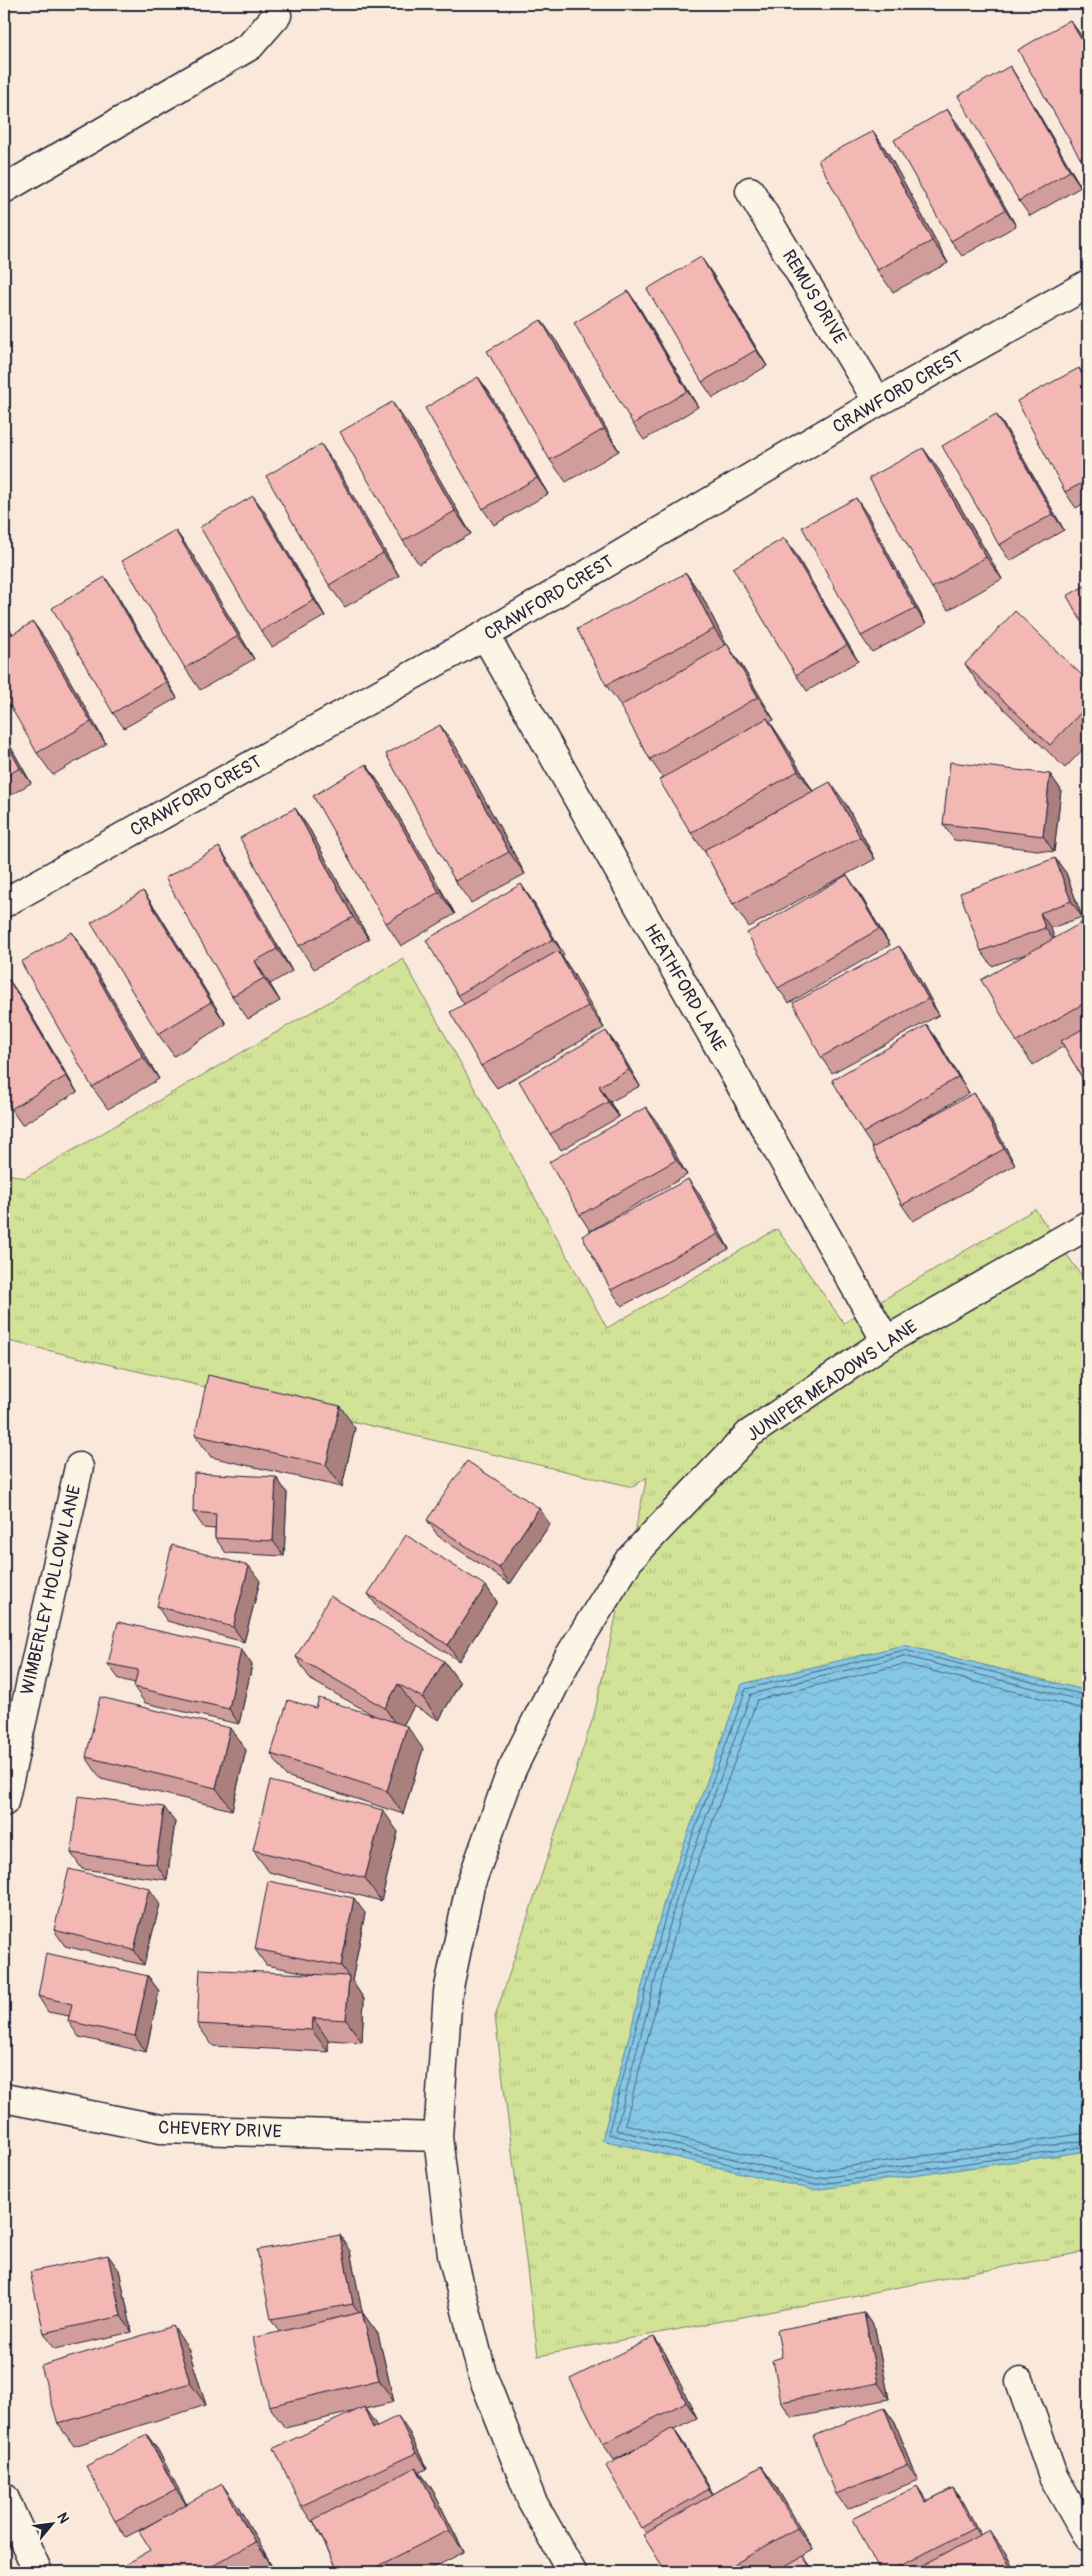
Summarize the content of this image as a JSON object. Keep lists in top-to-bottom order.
{
  "streets": {
    "street": [
      "REMUS DRIVE",
      "CRAWFORD CREST",
      "HEATHFORD LANE",
      "JUNIPER MEADOWS LANE",
      "WIMBERLEY HOLLOW LANE",
      "CHEVERY DRIVE"
    ]
  },
  "crossings": [
    ["REMUS DRIVE", "CRAWFORD CREST"],
    ["CRAWFORD CREST", "HEATHFORD LANE"],
    ["HEATHFORD LANE", "JUNIPER MEADOWS LANE"],
    ["JUNIPER MEADOWS LANE", "CHEVERY DRIVE"]
  ],
  "north": "top right"
}
